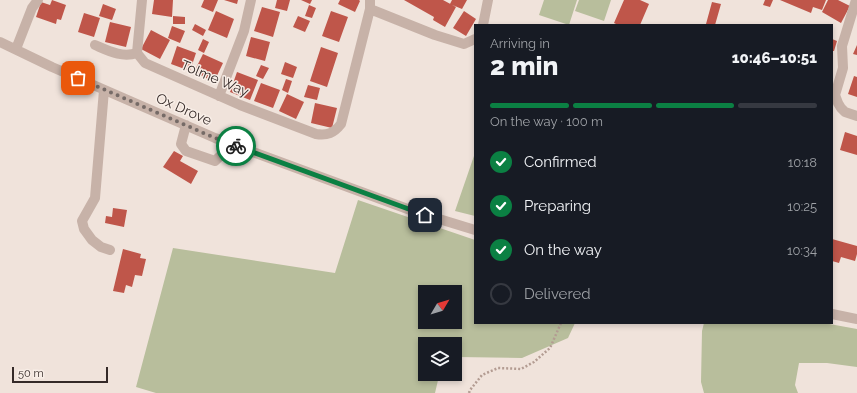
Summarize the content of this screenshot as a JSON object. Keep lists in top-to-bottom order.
{
  "streets": {
    "street": ["Tolme Way", "Ox Drove"]
  },
  "scale_bar": "50 m",
  "north": "top right",
  "page": {
    "heading": ["2 min", "Arriving in", "10:46–10:51"],
    "bar": "On the way · 100 m",
    "list": [
      ["Confirmed", "10:18"],
      ["Preparing", "10:25"],
      ["On the way", "10:34"],
      "Delivered"
    ],
    "scale": "50 m"
  }
}
